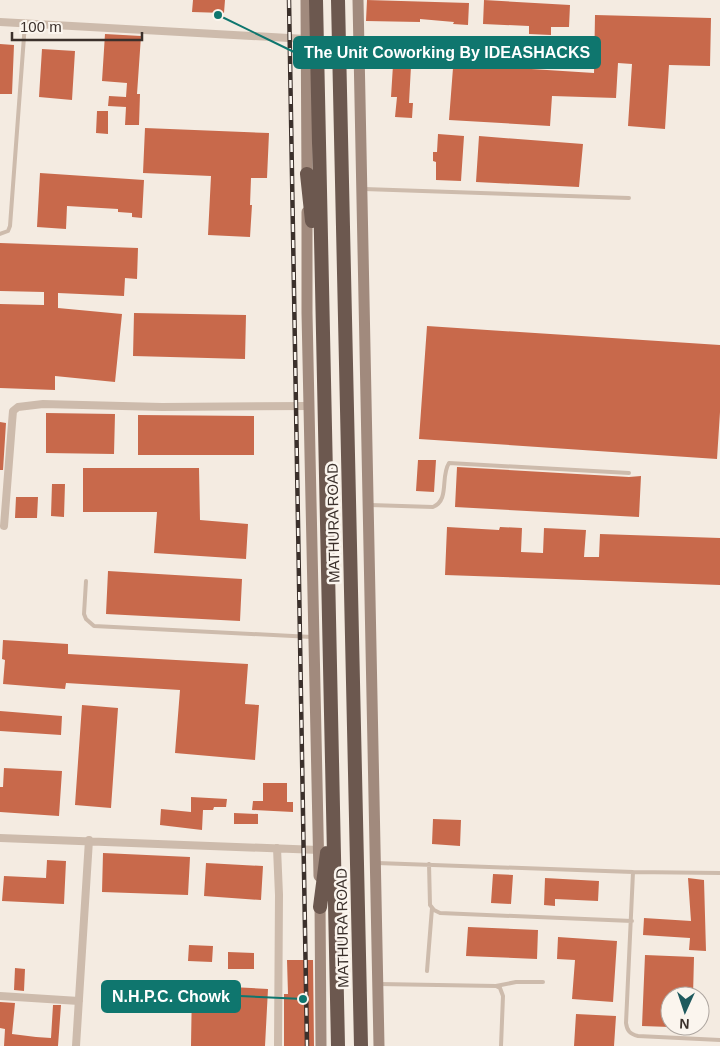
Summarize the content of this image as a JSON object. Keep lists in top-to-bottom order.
{
  "streets": {
    "highway": ["MATHURA ROAD"]
  },
  "places": ["The Unit Coworking By IDEASHACKS", "N.H.P.C. Chowk"],
  "scale_bar": "100 m",
  "north": "bottom"
}
